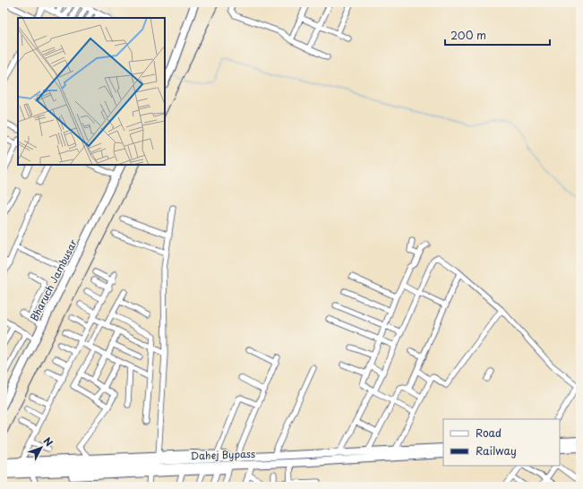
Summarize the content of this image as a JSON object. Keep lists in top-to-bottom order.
{
  "streets": {
    "highway": ["Bharuch Jambusar", "Dahej Bypass"]
  },
  "legend": ["Road", "Railway"],
  "scale_bar": "200 m",
  "north": "top right"
}
